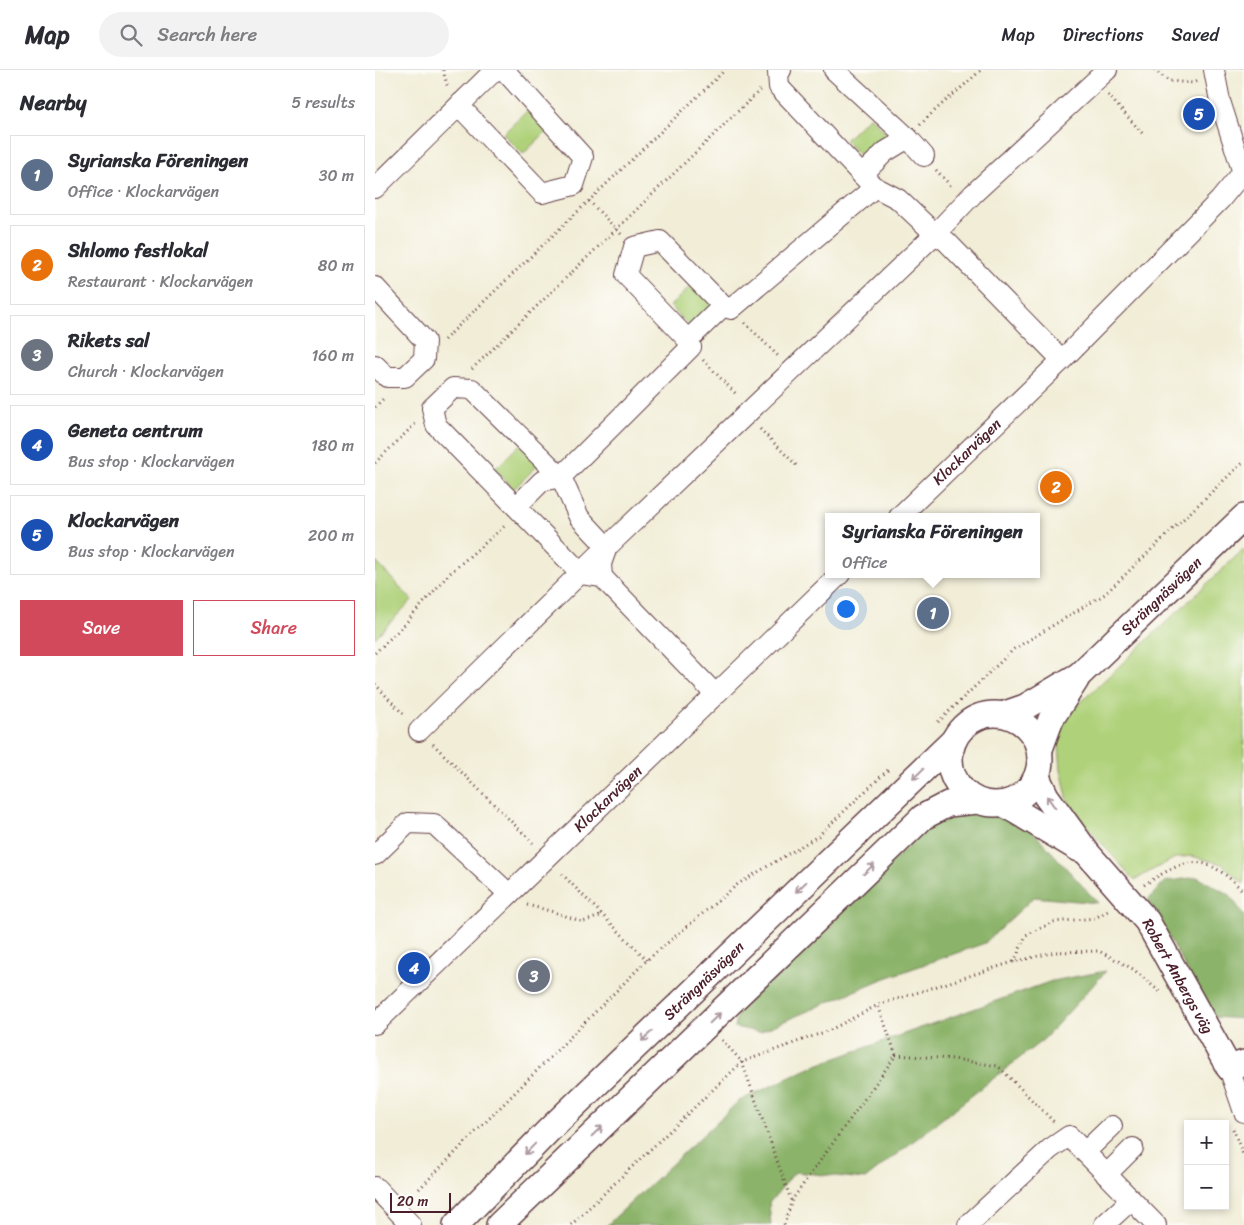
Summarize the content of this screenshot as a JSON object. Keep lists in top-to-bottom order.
{
  "streets": {
    "main road": ["Strängnäsvägen", "Robert Anbergs väg"],
    "street": ["Klockarvägen"]
  },
  "crossings": [
    ["Strängnäsvägen", "Robert Anbergs väg"]
  ],
  "scale_bar": "20 m",
  "page": {
    "header": "Map",
    "search": "Search here",
    "nav": ["Map", "Directions", "Saved"],
    "heading": ["Nearby", "5 results"],
    "pins": [
      "5",
      "2",
      "1",
      "4",
      "3"
    ],
    "list": [
      {
        "mark": "1",
        "name": "Syrianska Föreningen",
        "note": "Office · Klockarvägen",
        "value": "30 m"
      },
      {
        "mark": "2",
        "name": "Shlomo festlokal",
        "note": "Restaurant · Klockarvägen",
        "value": "80 m"
      },
      {
        "mark": "3",
        "name": "Rikets sal",
        "note": "Church · Klockarvägen",
        "value": "160 m"
      },
      {
        "mark": "4",
        "name": "Geneta centrum",
        "note": "Bus stop · Klockarvägen",
        "value": "180 m"
      },
      {
        "mark": "5",
        "name": "Klockarvägen",
        "note": "Bus stop · Klockarvägen",
        "value": "200 m"
      }
    ],
    "popup": ["Syrianska Föreningen", "Office"],
    "buttons": ["Save", "Share"],
    "map_buttons": ["+", "−"],
    "scale": "20 m"
  }
}
